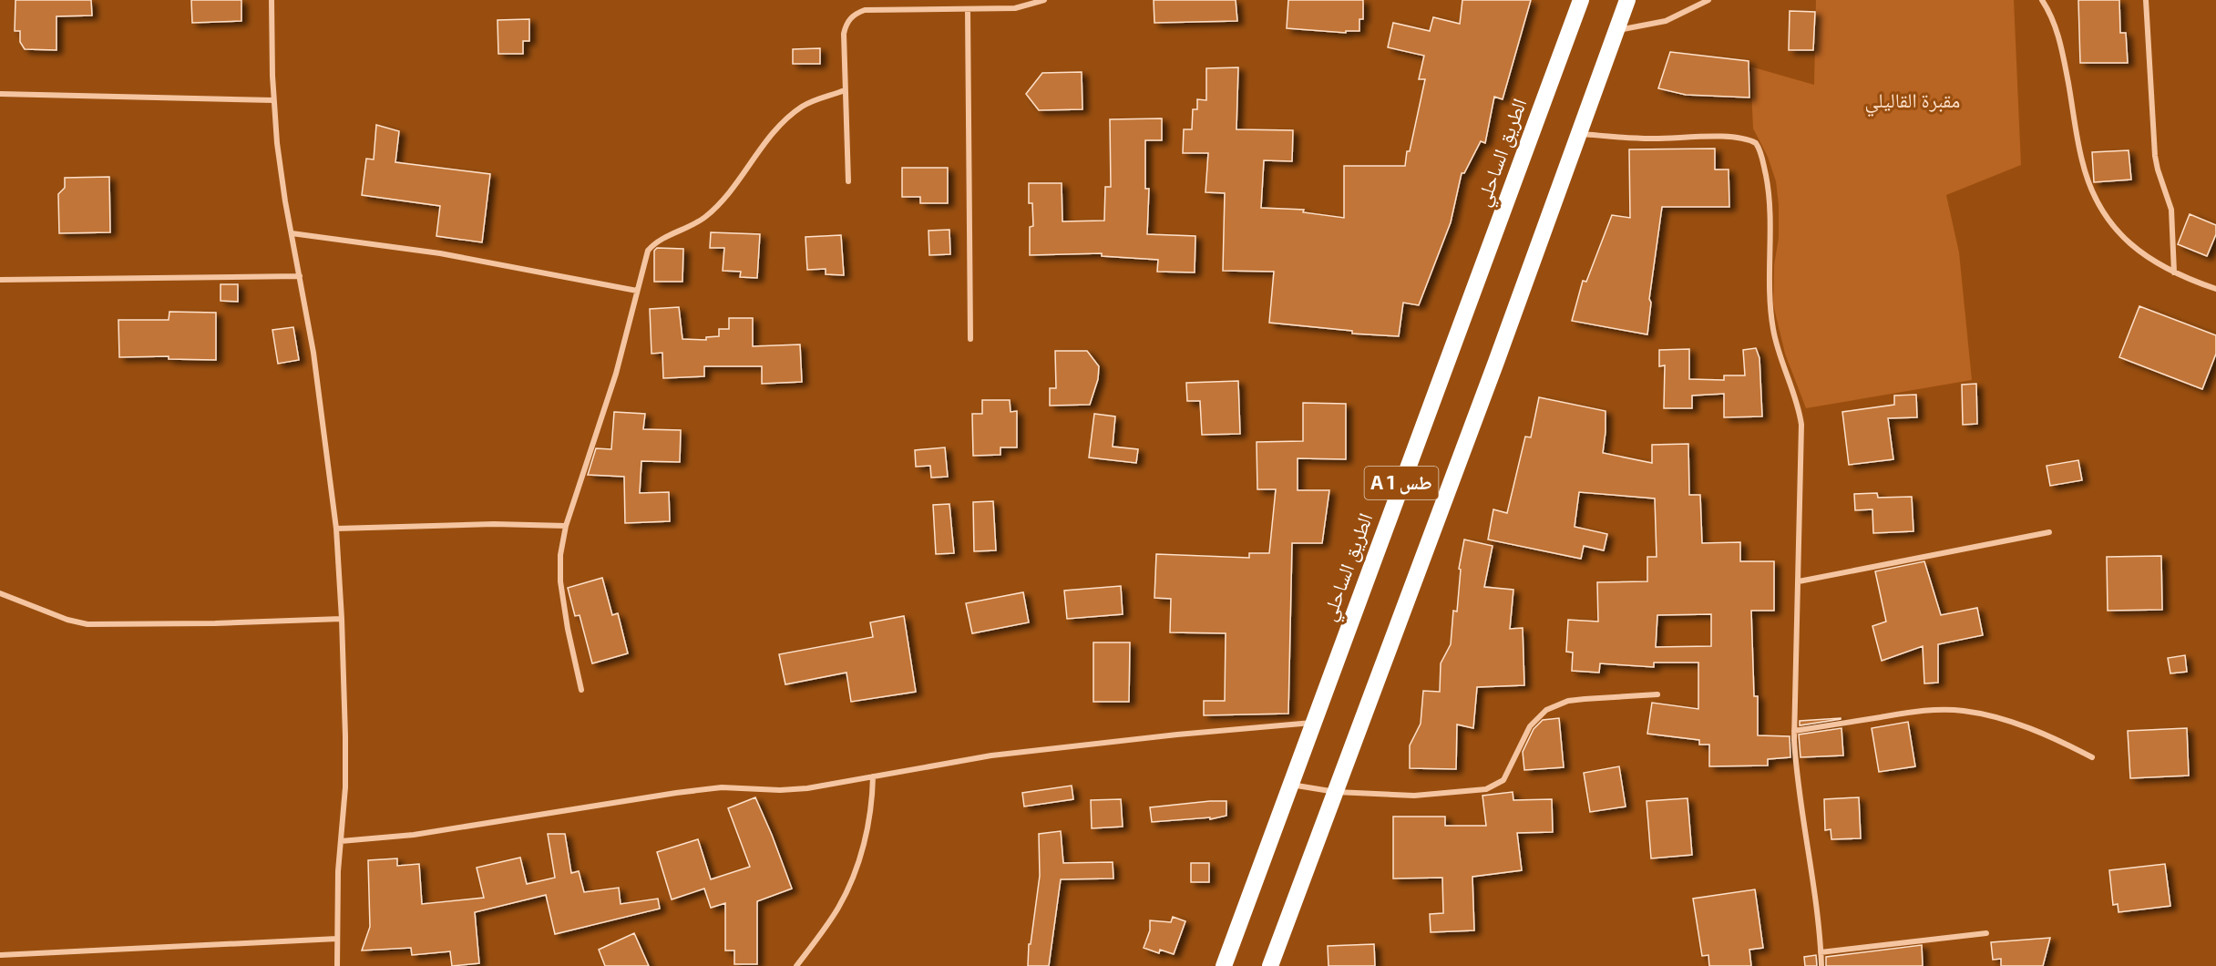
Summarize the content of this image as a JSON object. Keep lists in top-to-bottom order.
{
  "streets": {
    "highway": ["الطريق الساحلي", "A 1 طس"]
  },
  "parks": ["مقبرة القاليلي"]
}
